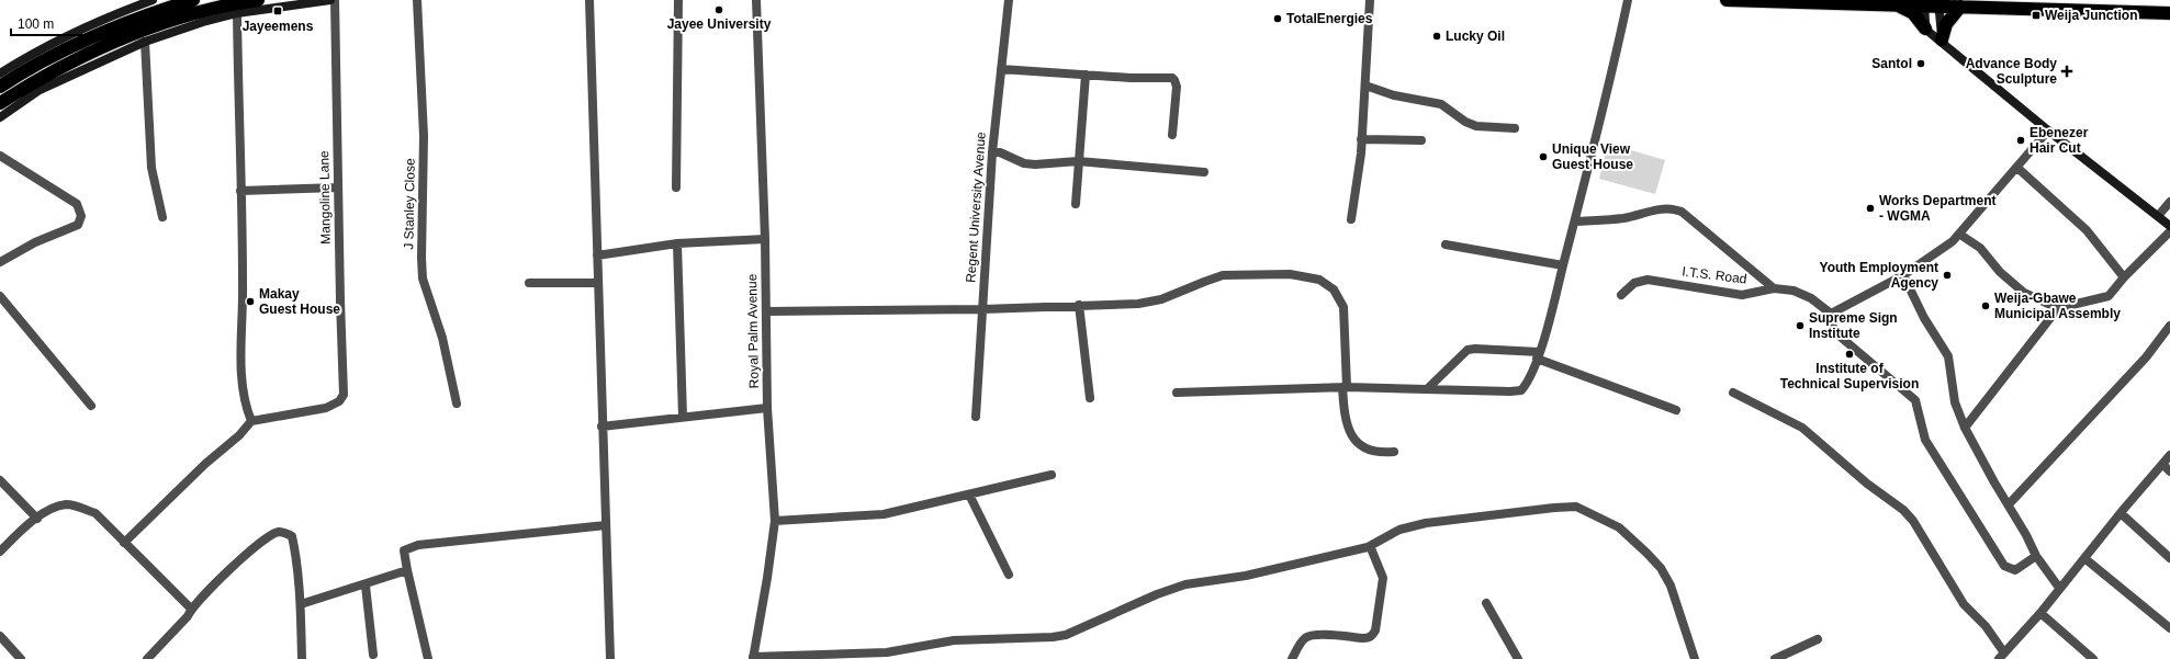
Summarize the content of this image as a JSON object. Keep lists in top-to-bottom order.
{
  "streets": {
    "street": [
      "Mangoline Lane",
      "J Stanley Close",
      "Regent University Avenue",
      "I.T.S. Road",
      "Royal Palm Avenue"
    ]
  },
  "places": {
    "other": [
      "Jayee University",
      "TotalEnergies",
      "Lucky Oil",
      "Santol",
      "Ebenezer Hair Cut",
      "Unique View Guest House",
      "Works Department - WGMA",
      "Youth Employment Agency",
      "Makay Guest House",
      "Weija-Gbawe Municipal Assembly",
      "Supreme Sign Institute",
      "Institute of Technical Supervision"
    ],
    "transit": ["Jayeemens", "Weija Junction"],
    "health": ["Advance Body Sculpture"]
  },
  "scale_bar": "100 m"
}
